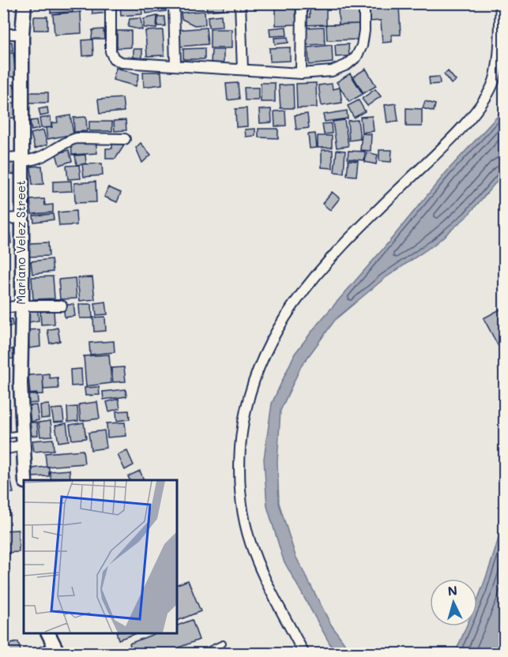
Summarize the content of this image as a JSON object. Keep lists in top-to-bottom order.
{
  "streets": {
    "street": ["Mariano Velez Street"]
  },
  "north": "top"
}
